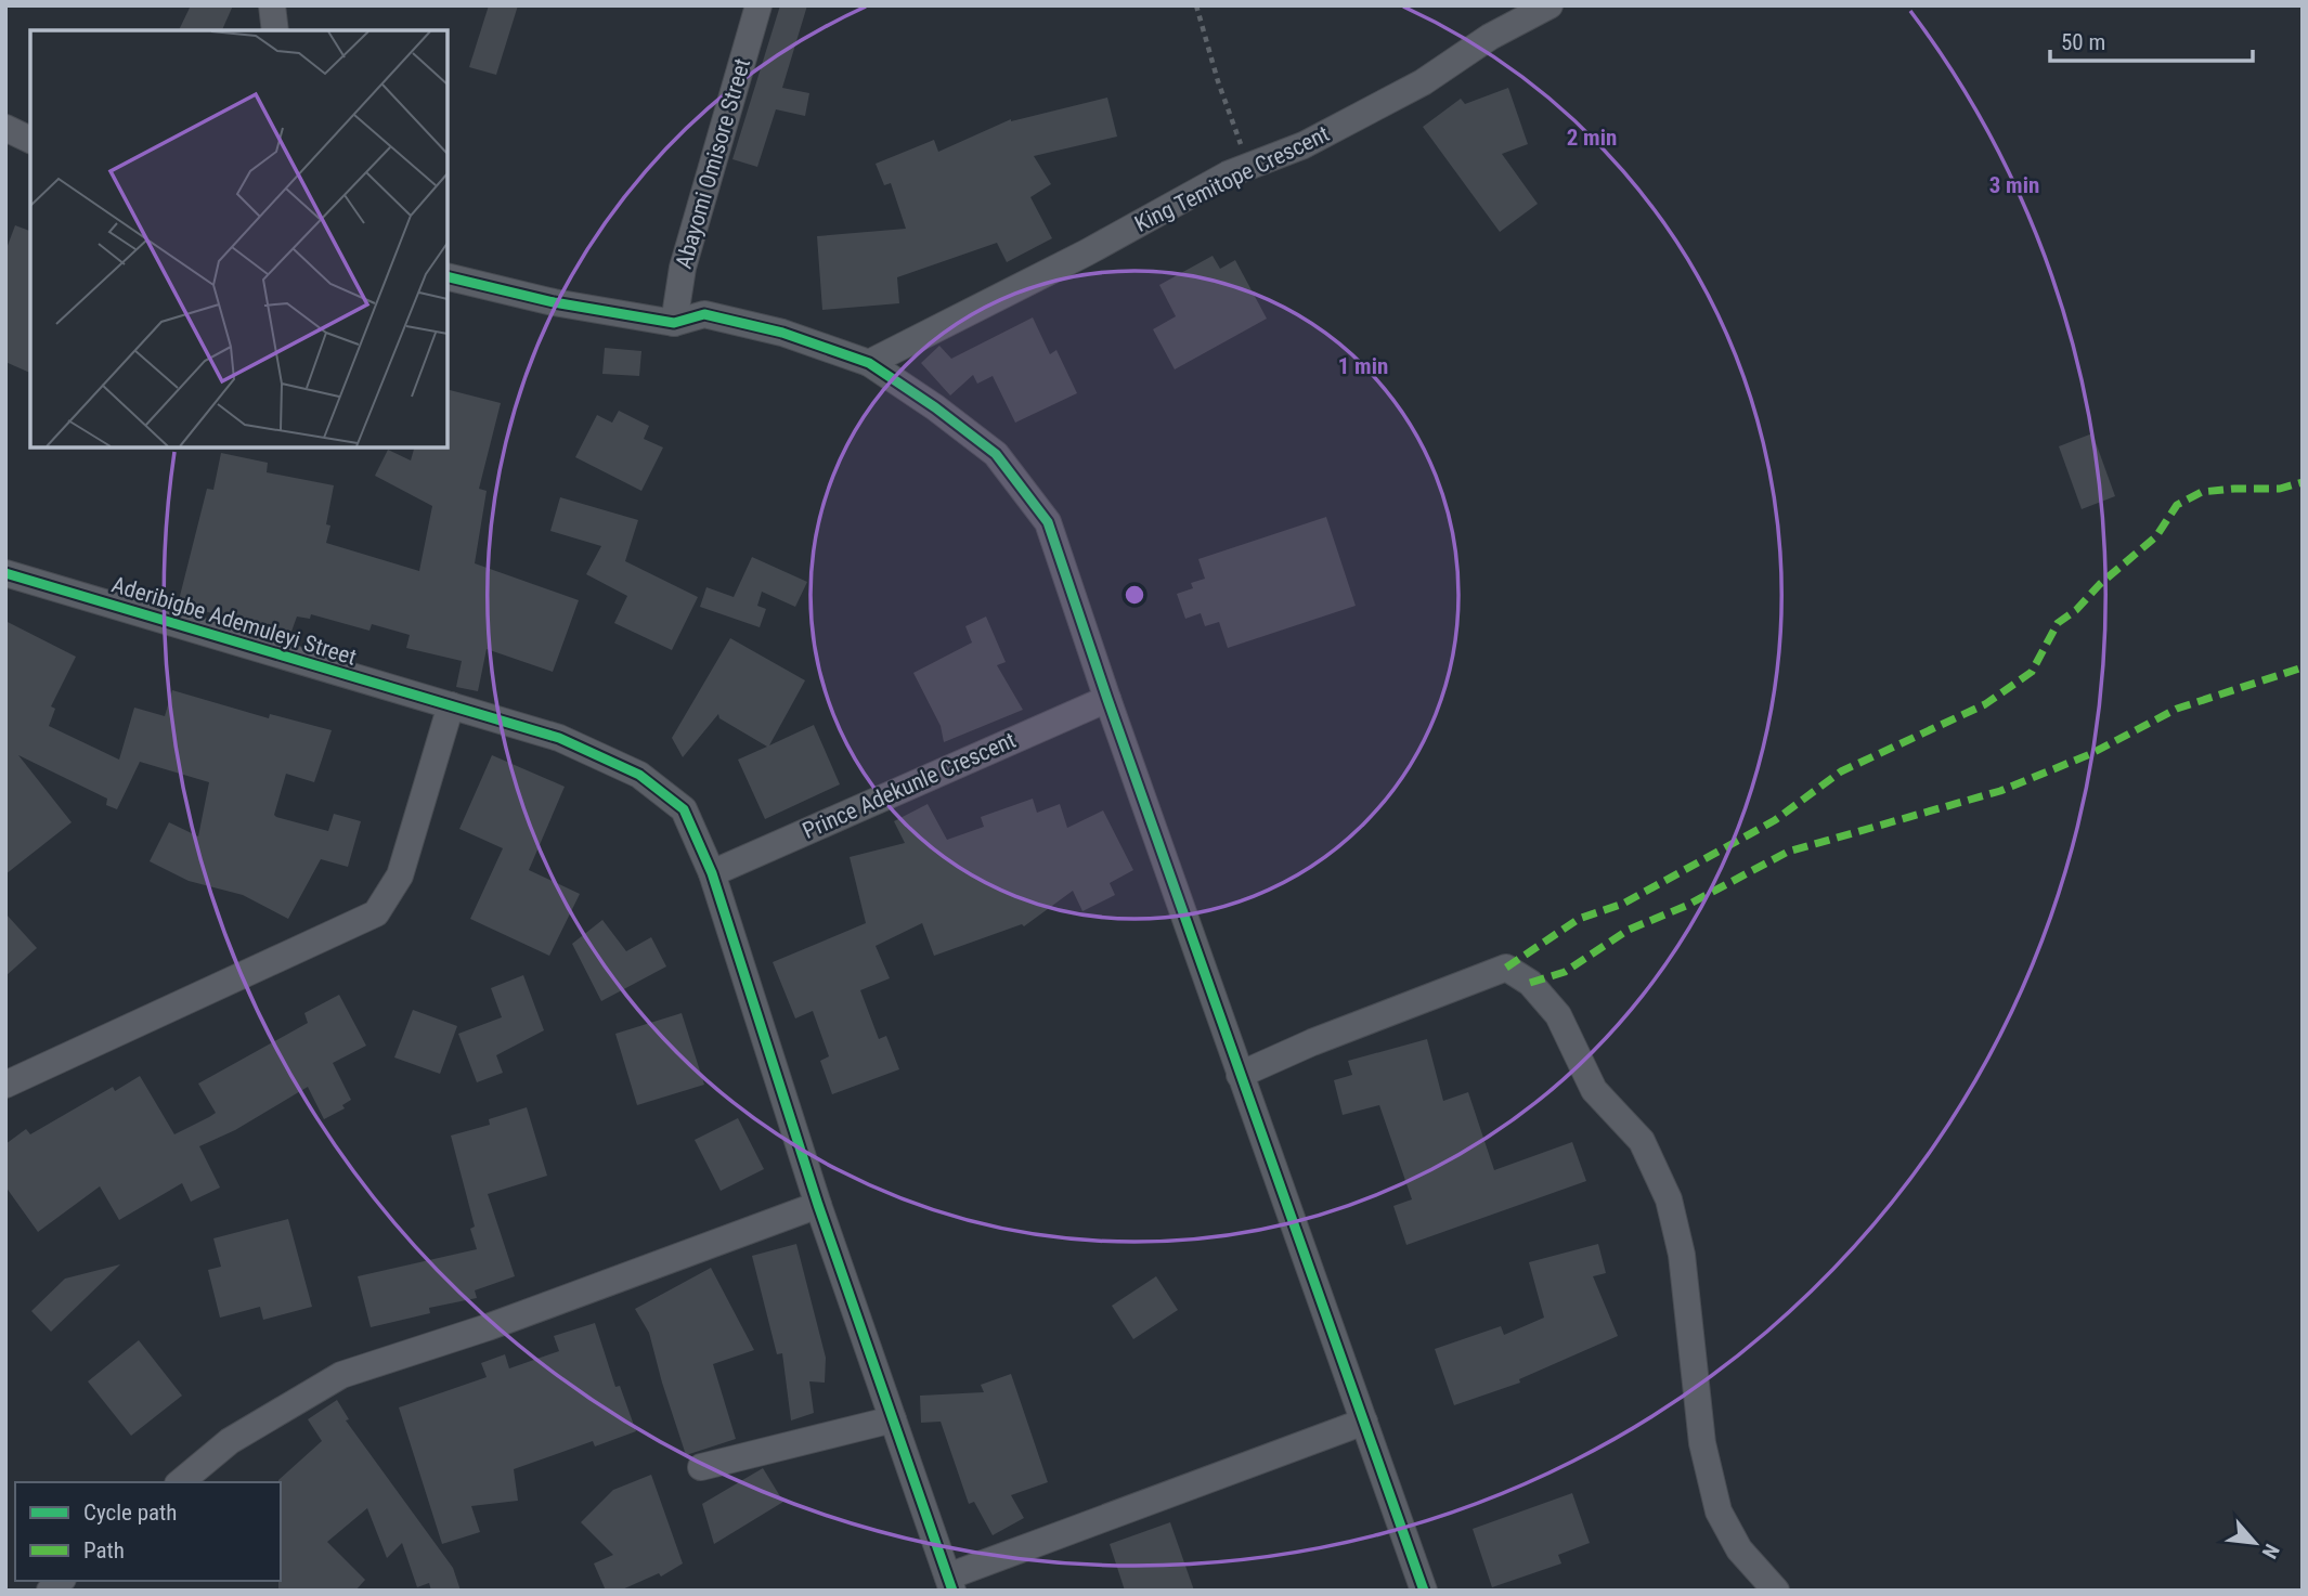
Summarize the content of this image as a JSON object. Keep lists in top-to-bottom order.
{
  "streets": {
    "street": [
      "Abayomi Omisore Street",
      "King Temitope Crescent",
      "Aderibigbe Ademuleyi Street",
      "Prince Adekunle Crescent"
    ]
  },
  "crossings": [
    ["Aderibigbe Ademuleyi Street", "Prince Adekunle Crescent"]
  ],
  "legend": ["Cycle path", "Path"],
  "scale_bar": "50 m",
  "north": "bottom right",
  "rings": ["2 min", "3 min", "1 min"]
}
